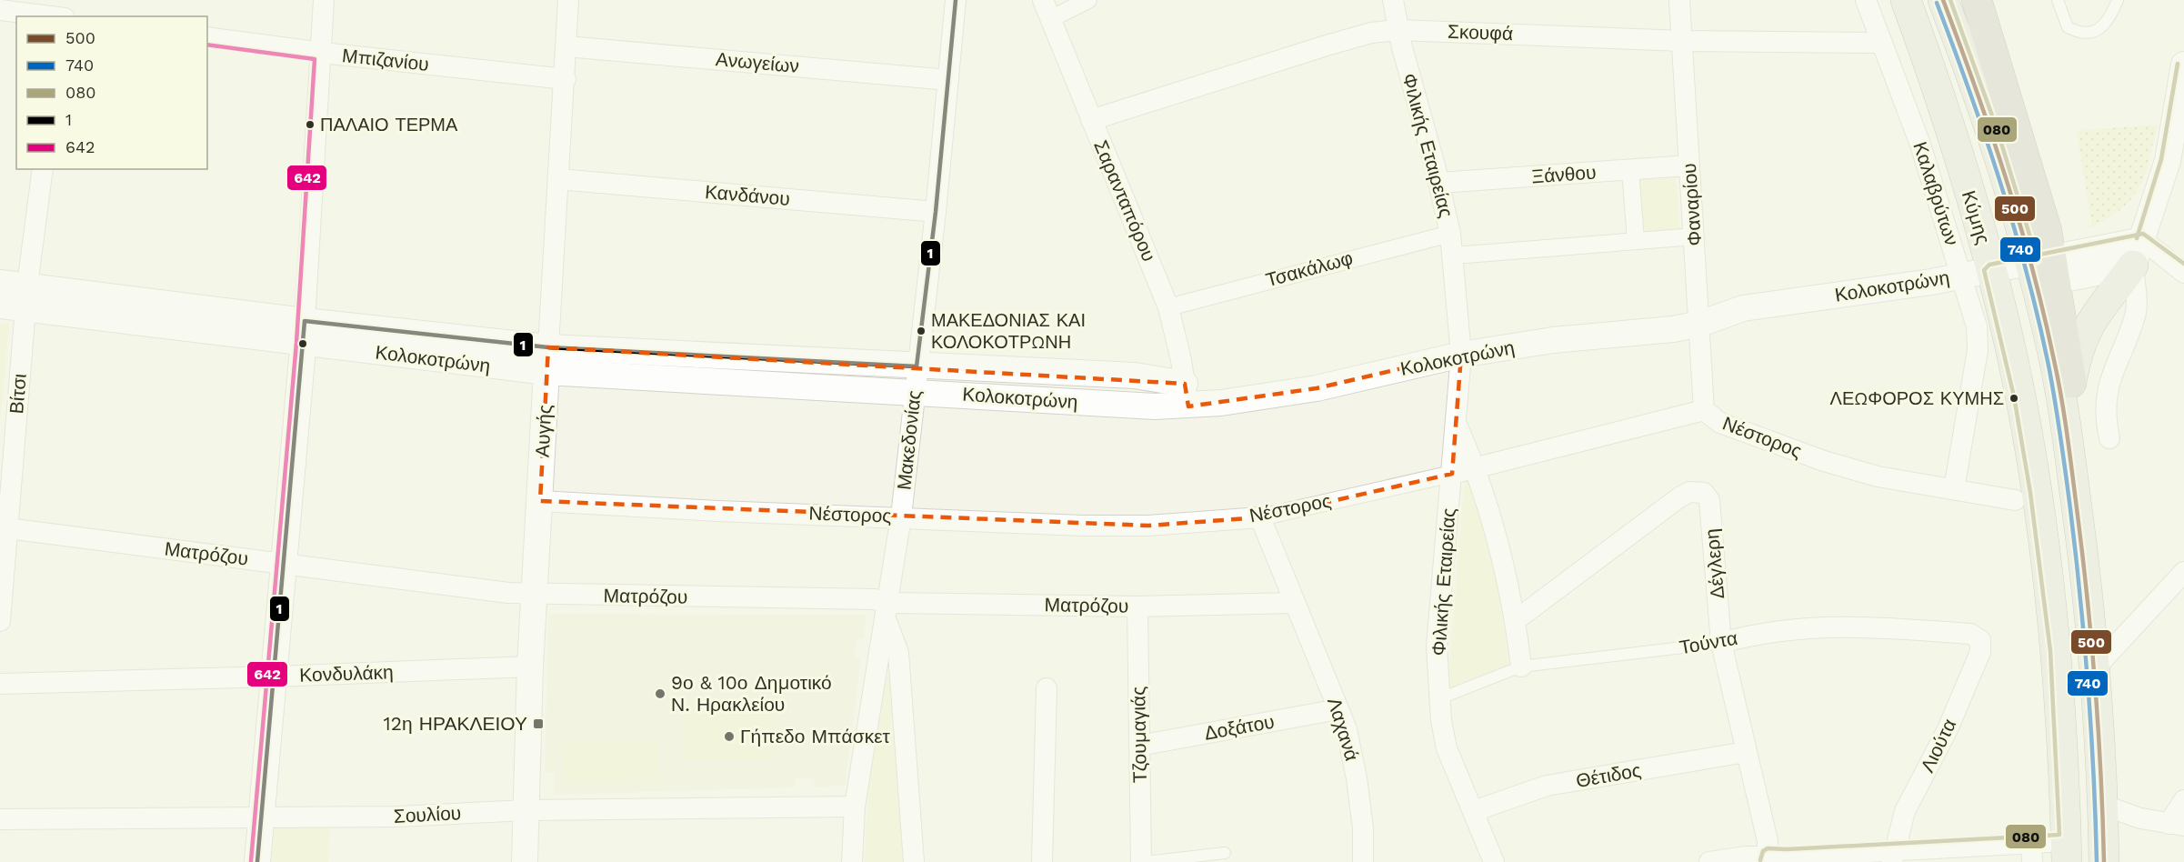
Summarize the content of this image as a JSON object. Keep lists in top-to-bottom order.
{
  "streets": {
    "main road": ["Κύμης"],
    "street": [
      "Σκουφά",
      "Μπιζανίου",
      "Ανωγείων",
      "Φιλικής Εταιρείας",
      "Ξάνθου",
      "Καλαβρύτων",
      "Κανδάνου",
      "Σαρανταπόρου",
      "Φαναρίου",
      "Τσακάλωφ",
      "Κολοκοτρώνη",
      "Βίτσι",
      "Αυγής",
      "Νέστορος",
      "Μακεδονίας",
      "Ματρόζου",
      "Δέγλερη",
      "Τούντα",
      "Κονδυλάκη",
      "Δοξάτου",
      "Λαχανά",
      "Τζουμαγιάς",
      "Λιούτα",
      "Θέτιδος",
      "Σουλίου"
    ]
  },
  "crossings": [
    ["Σκουφά", "Φιλικής Εταιρείας"],
    ["Σκουφά", "Καλαβρύτων"],
    ["Σκουφά", "Σαρανταπόρου"],
    ["Σκουφά", "Φαναρίου"],
    ["Μπιζανίου", "Αυγής"],
    ["Ανωγείων", "Αυγής"],
    ["Ανωγείων", "Μακεδονίας"],
    ["Φιλικής Εταιρείας", "Ξάνθου"],
    ["Φιλικής Εταιρείας", "Τσακάλωφ"],
    ["Φιλικής Εταιρείας", "Κολοκοτρώνη"],
    ["Φιλικής Εταιρείας", "Νέστορος"],
    ["Φιλικής Εταιρείας", "Δέγλερη"],
    ["Φιλικής Εταιρείας", "Τούντα"],
    ["Φιλικής Εταιρείας", "Θέτιδος"],
    ["Ξάνθου", "Φαναρίου"],
    ["Καλαβρύτων", "Κύμης"],
    ["Καλαβρύτων", "Κολοκοτρώνη"],
    ["Καλαβρύτων", "Νέστορος"],
    ["Κανδάνου", "Αυγής"],
    ["Κανδάνου", "Μακεδονίας"],
    ["Σαρανταπόρου", "Τσακάλωφ"],
    ["Σαρανταπόρου", "Κολοκοτρώνη"],
    ["Φαναρίου", "Κολοκοτρώνη"],
    ["Φαναρίου", "Νέστορος"],
    ["Κύμης", "Κολοκοτρώνη"],
    ["Κολοκοτρώνη", "Βίτσι"],
    ["Κολοκοτρώνη", "Αυγής"],
    ["Κολοκοτρώνη", "Μακεδονίας"],
    ["Βίτσι", "Ματρόζου"],
    ["Αυγής", "Νέστορος"],
    ["Αυγής", "Ματρόζου"],
    ["Αυγής", "Κονδυλάκη"],
    ["Αυγής", "Σουλίου"],
    ["Νέστορος", "Μακεδονίας"],
    ["Μακεδονίας", "Ματρόζου"],
    ["Μακεδονίας", "Σουλίου"],
    ["Ματρόζου", "Λαχανά"],
    ["Ματρόζου", "Τζουμαγιάς"],
    ["Δέγλερη", "Τούντα"],
    ["Δέγλερη", "Θέτιδος"],
    ["Τούντα", "Λιούτα"],
    ["Δοξάτου", "Λαχανά"],
    ["Δοξάτου", "Τζουμαγιάς"]
  ],
  "places": {
    "other": [
      "ΠΑΛΑΙΟ ΤΕΡΜΑ",
      "ΜΑΚΕΔΟΝΙΑΣ ΚΑΙ ΚΟΛΟΚΟΤΡΩΝΗ",
      "ΛΕΩΦΟΡΟΣ ΚΥΜΗΣ",
      "9ο & 10ο Δημοτικό Ν. Ηρακλείου",
      "Γήπεδο Μπάσκετ"
    ],
    "transit": ["12η ΗΡΑΚΛΕΙΟΥ"]
  },
  "lines": [
    "transit line 500",
    "transit line 080",
    "transit line 1",
    "transit line 740",
    "transit line 642"
  ],
  "legend": [
    "500",
    "740",
    "080",
    "1",
    "642"
  ]
}
